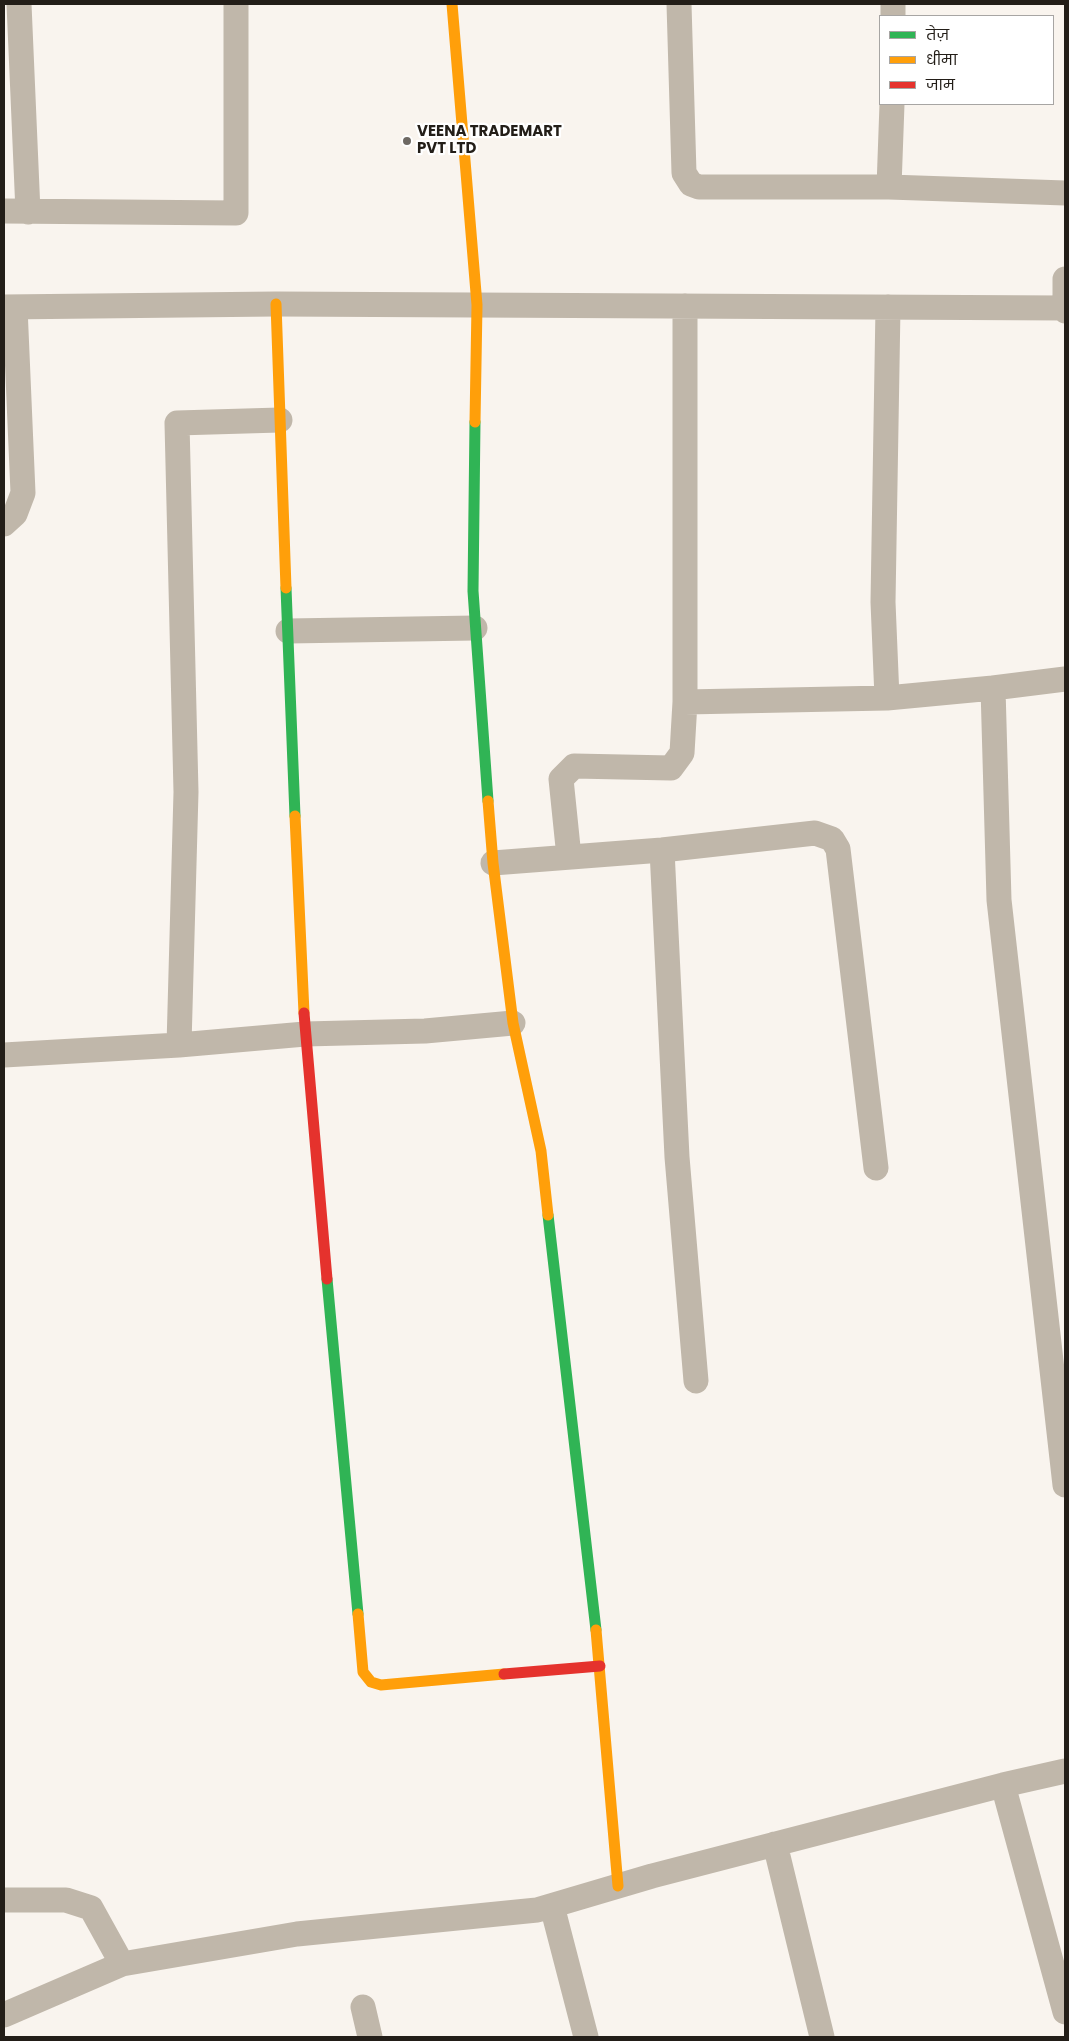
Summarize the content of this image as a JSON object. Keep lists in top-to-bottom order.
{
  "places": ["VEENA TRADEMART PVT LTD"],
  "legend": ["तेज़", "धीमा", "जाम"]
}
